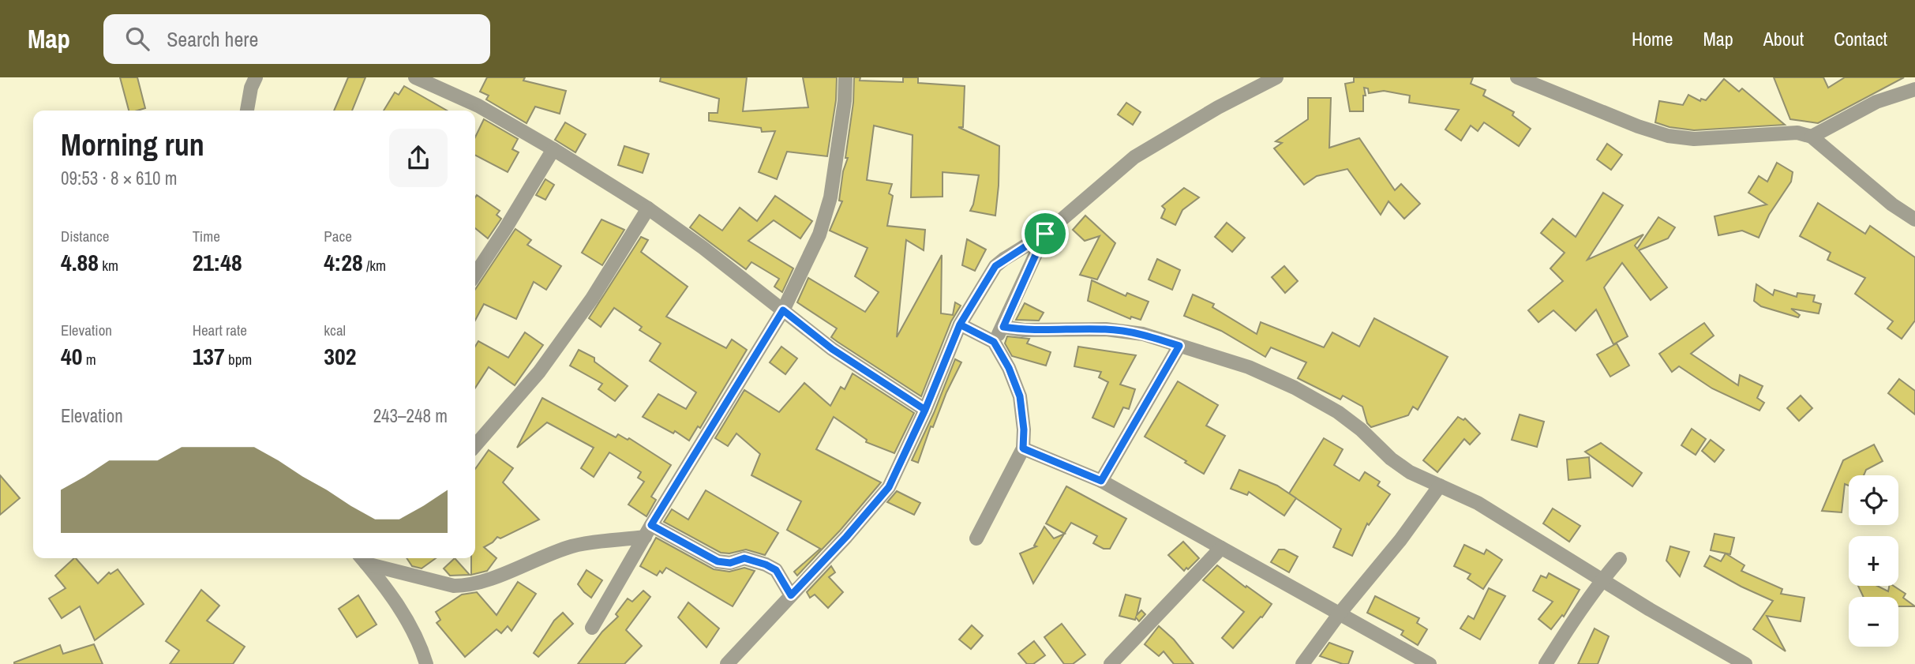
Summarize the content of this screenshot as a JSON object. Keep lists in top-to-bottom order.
{
  "page": {
    "header": "Map",
    "search": "Search here",
    "nav": [
      "Home",
      "Map",
      "About",
      "Contact"
    ],
    "heading": ["Morning run", "09:53 · 8 × 610 m"],
    "stats": [
      ["Distance", "4.88 km"],
      ["Time", "21:48"],
      ["Pace", "4:28 /km"],
      ["Elevation", "40 m"],
      ["Heart rate", "137 bpm"],
      ["kcal", "302"]
    ],
    "chart": ["Elevation", "243–248 m"],
    "map_buttons": ["+", "−"]
  }
}
